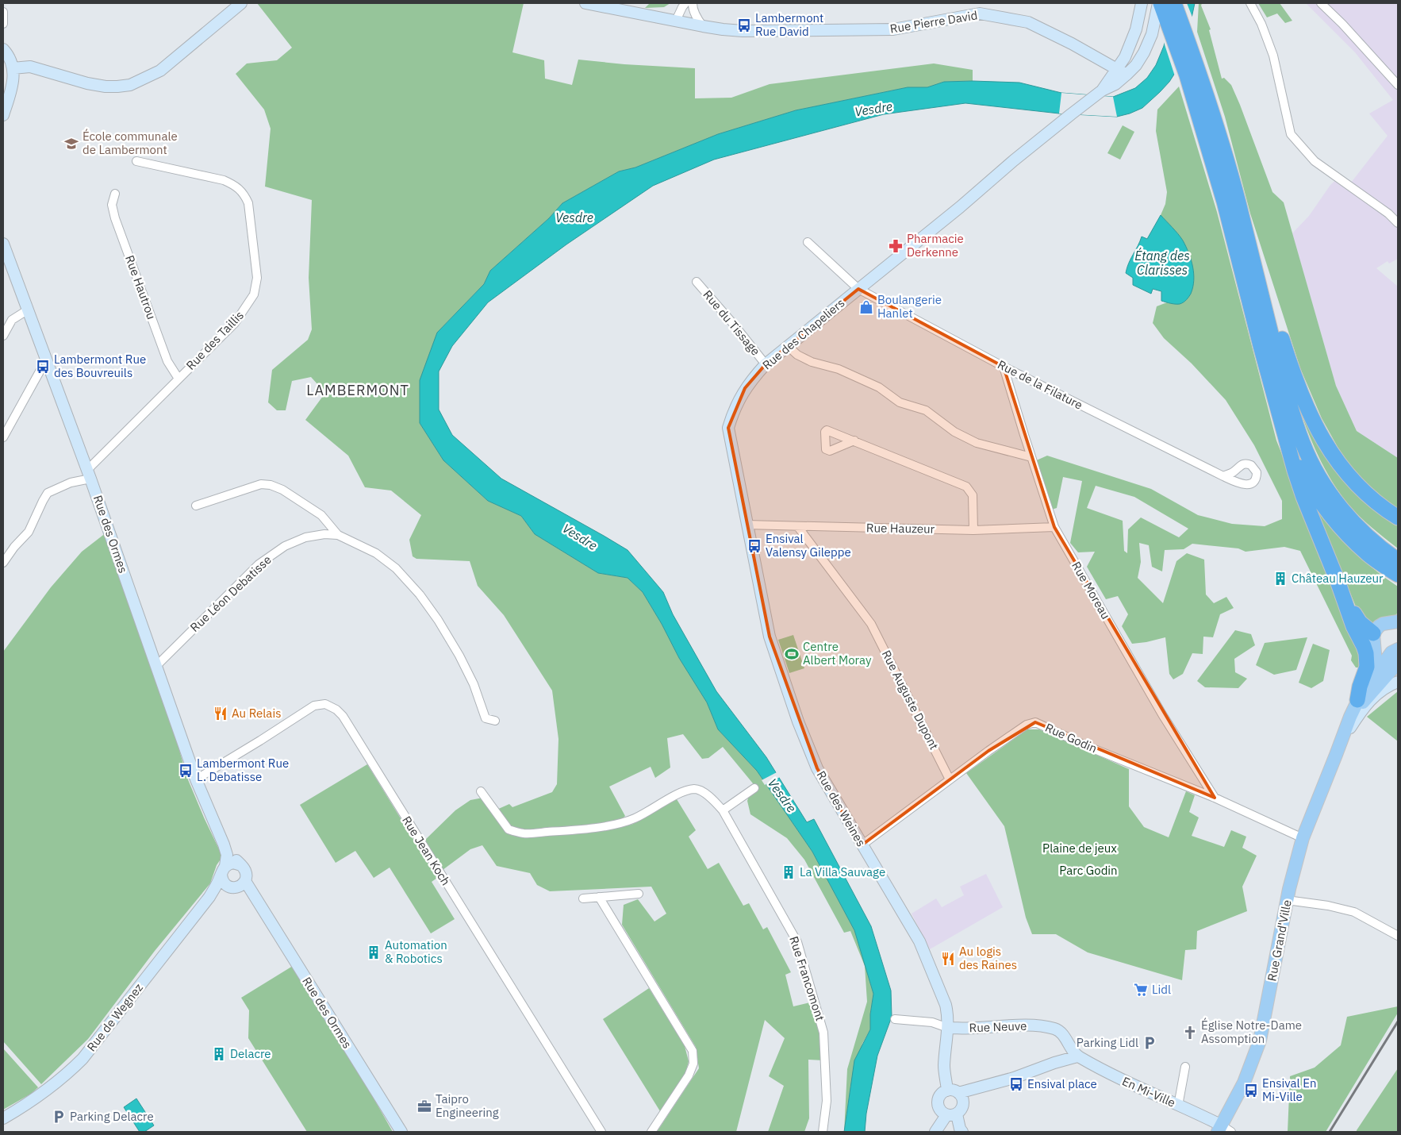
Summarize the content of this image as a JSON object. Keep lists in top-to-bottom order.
{
  "streets": {
    "main road": ["Rue Grand'Ville"],
    "street": [
      "Rue Pierre David",
      "Rue Hautrou",
      "Rue du Tissage",
      "Rue des Chapeliers",
      "Rue des Taillis",
      "Rue de la Filature",
      "Rue Hauzeur",
      "Rue des Ormes",
      "Rue Moreau",
      "Rue Léon Debatisse",
      "Rue Auguste Dupont",
      "Rue Godin",
      "Rue des Weines",
      "Rue Jean Koch",
      "Rue Francomont",
      "Rue de Wegnez",
      "Rue Neuve",
      "En Mi-Ville"
    ]
  },
  "crossings": [
    ["Rue Hautrou", "Rue des Taillis"],
    ["Rue du Tissage", "Rue des Chapeliers"],
    ["Rue des Chapeliers", "Rue de la Filature"],
    ["Rue des Chapeliers", "Rue Hauzeur"],
    ["Rue des Chapeliers", "Rue des Weines"],
    ["Rue des Taillis", "Rue des Ormes"],
    ["Rue de la Filature", "Rue Moreau"],
    ["Rue Hauzeur", "Rue Moreau"],
    ["Rue Hauzeur", "Rue Auguste Dupont"],
    ["Rue des Ormes", "Rue Léon Debatisse"],
    ["Rue des Ormes", "Rue Jean Koch"],
    ["Rue des Ormes", "Rue de Wegnez"],
    ["Rue Moreau", "Rue Godin"],
    ["Rue Auguste Dupont", "Rue Godin"],
    ["Rue Godin", "Rue des Weines"],
    ["Rue Godin", "Rue Grand'Ville"],
    ["Rue des Weines", "Rue Neuve"],
    ["Rue Grand'Ville", "En Mi-Ville"],
    ["Rue Neuve", "En Mi-Ville"]
  ],
  "districts": ["LAMBERMONT"],
  "water": ["Vesdre", "Étang des Clarisses"],
  "parks": ["Plaine de jeux", "Parc Godin"],
  "places": {
    "bus stop": [
      "Lambermont Rue David",
      "Lambermont Rue des Bouvreuils",
      "Ensival Valensy Gileppe",
      "Lambermont Rue L. Debatisse",
      "Ensival place",
      "Ensival En Mi-Ville"
    ],
    "school or university": ["École communale de Lambermont"],
    "pharmacy": ["Pharmacie Derkenne"],
    "shop": ["Boulangerie Hanlet"],
    "building": [
      "Château Hauzeur",
      "La Villa Sauvage",
      "Automation & Robotics",
      "Delacre"
    ],
    "sports": ["Centre Albert Moray"],
    "restaurant": ["Au Relais", "Au logis des Raines"],
    "supermarket": ["Lidl"],
    "church": ["Église Notre-Dame Assomption"],
    "parking": ["Parking Lidl", "Parking Delacre"],
    "office": ["Taipro Engineering"]
  }
}
